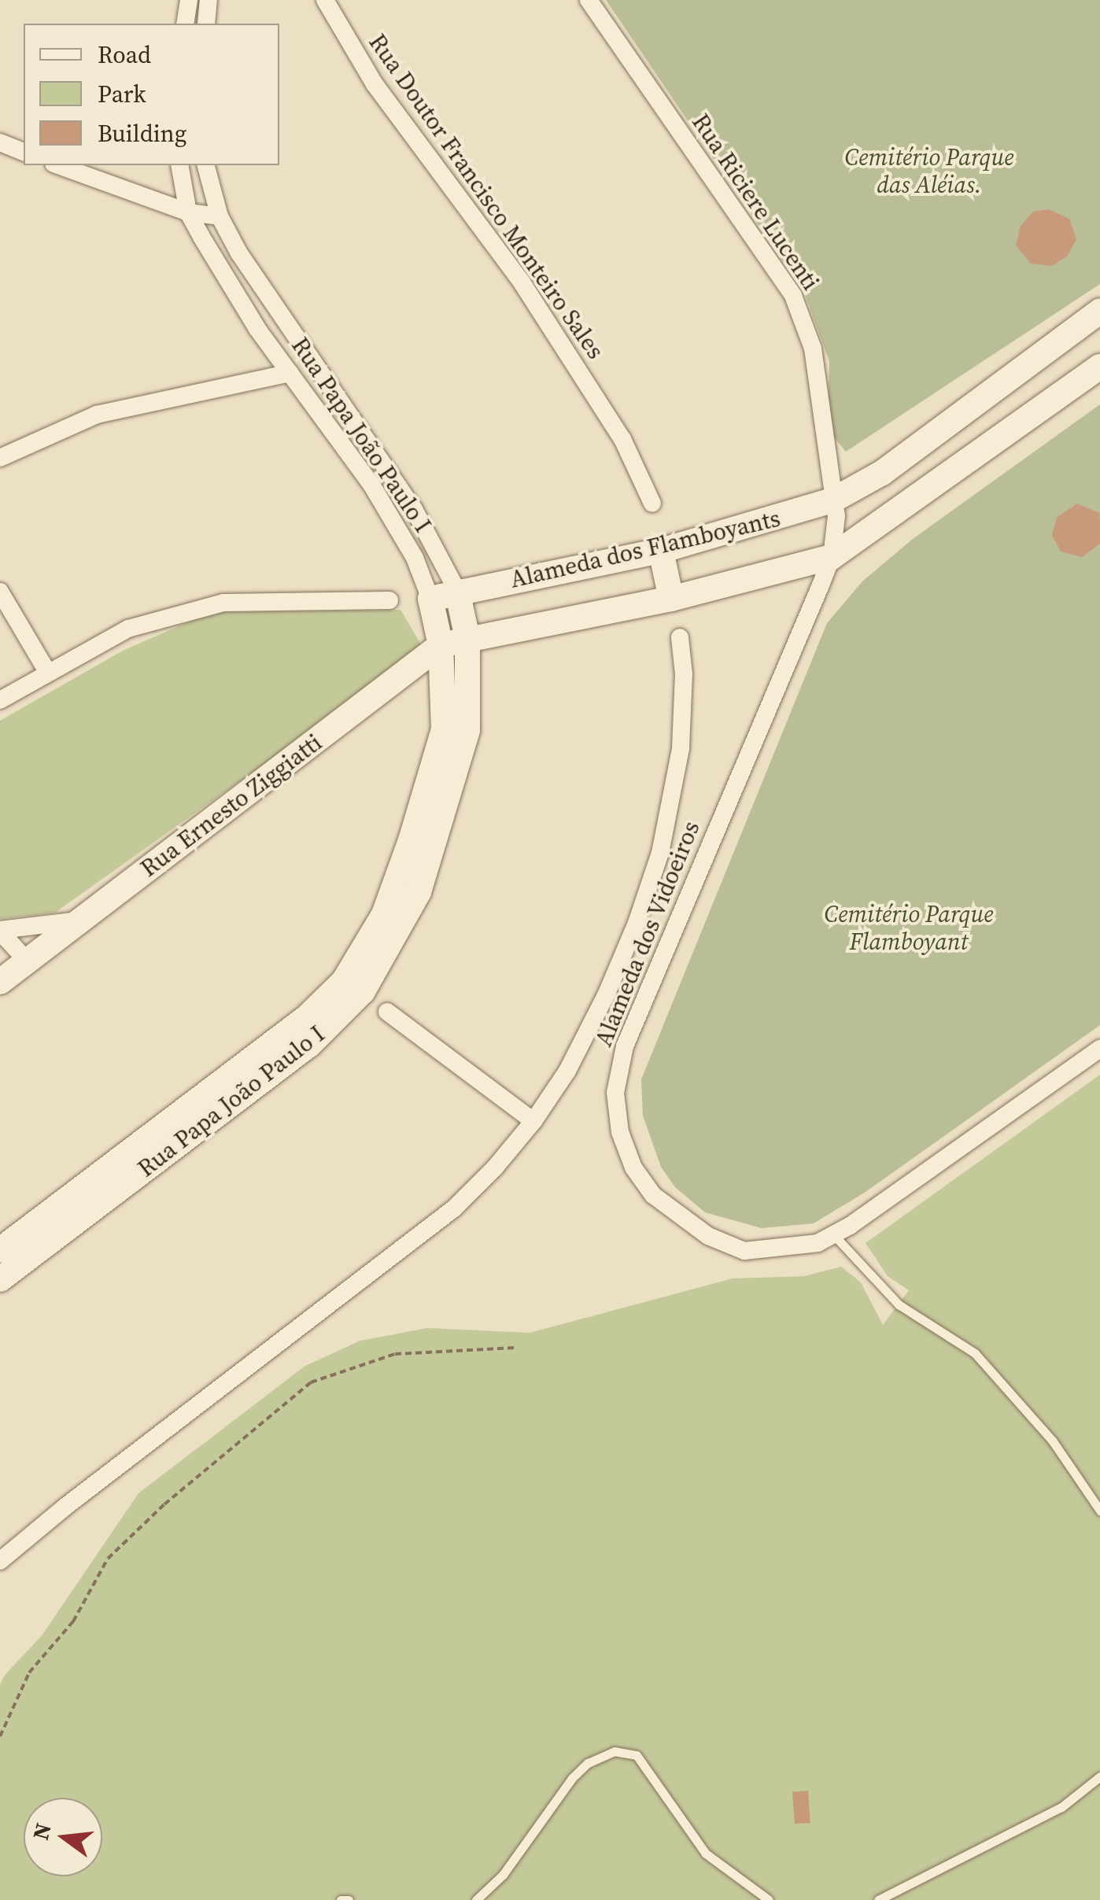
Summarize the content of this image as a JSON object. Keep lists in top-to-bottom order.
{
  "streets": {
    "street": [
      "Rua Doutor Francisco Monteiro Sales",
      "Rua Riciere Lucenti",
      "Rua Papa João Paulo I",
      "Alameda dos Flamboyants",
      "Rua Ernesto Ziggiatti",
      "Alameda dos Vidoeiros"
    ]
  },
  "crossings": [
    ["Rua Riciere Lucenti", "Alameda dos Flamboyants"],
    ["Rua Riciere Lucenti", "Alameda dos Vidoeiros"],
    ["Rua Papa João Paulo I", "Alameda dos Flamboyants"],
    ["Rua Papa João Paulo I", "Rua Ernesto Ziggiatti"],
    ["Alameda dos Flamboyants", "Rua Ernesto Ziggiatti"],
    ["Alameda dos Flamboyants", "Alameda dos Vidoeiros"]
  ],
  "parks": ["Cemitério Parque das Aléias.", "Cemitério Parque Flamboyant"],
  "legend": ["Road", "Park", "Building"],
  "north": "left"
}
